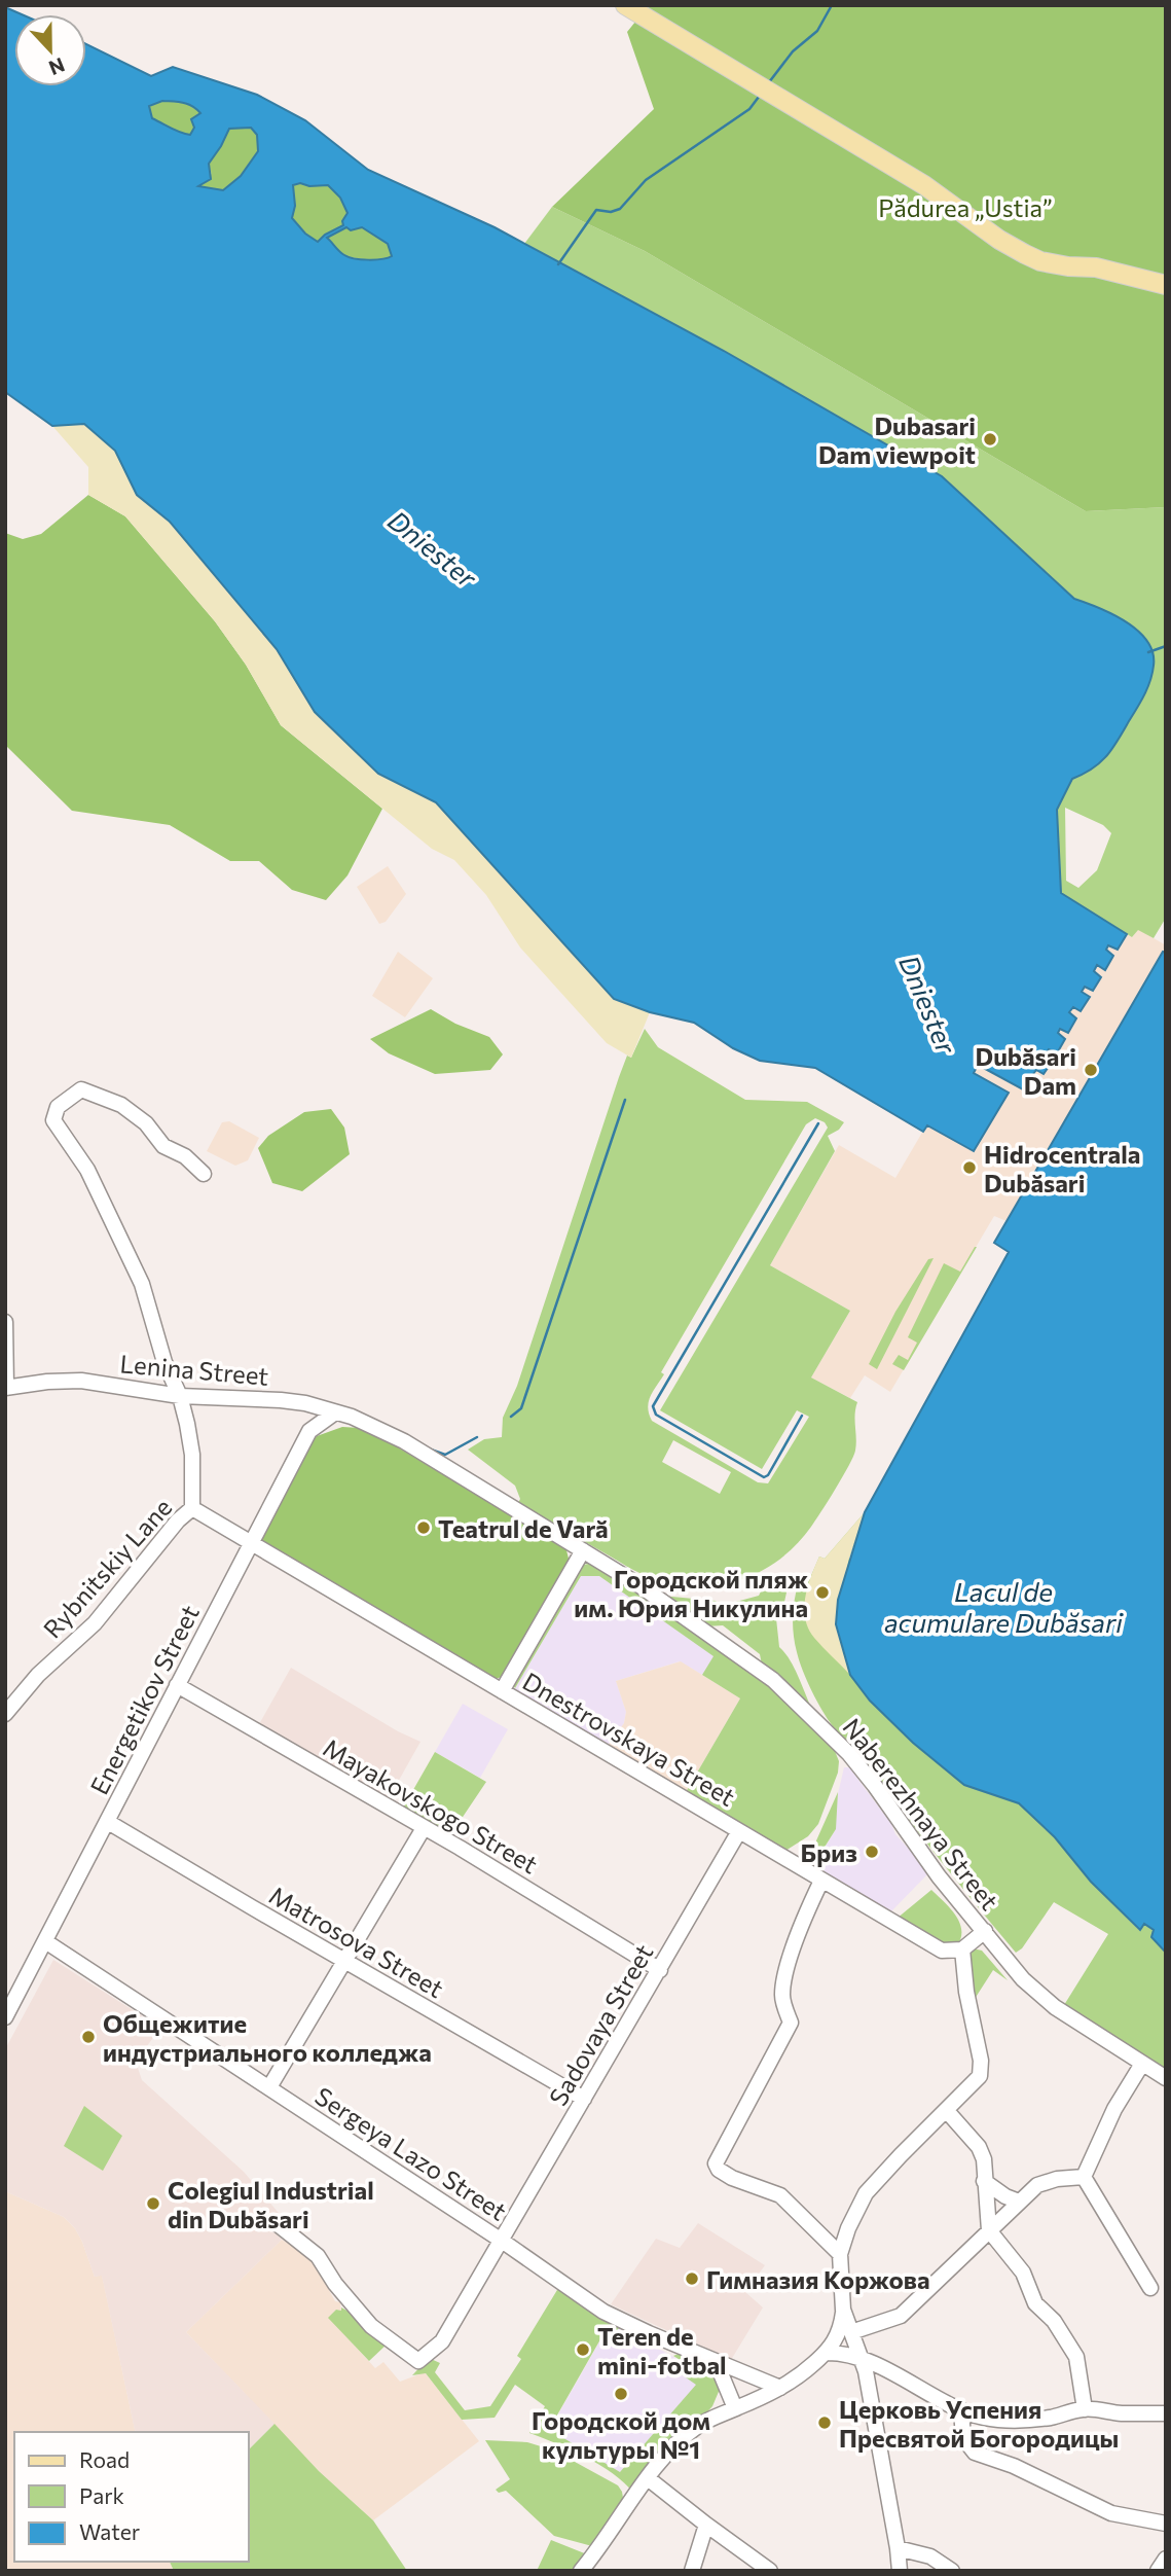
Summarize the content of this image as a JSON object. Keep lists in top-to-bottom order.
{
  "streets": {
    "street": [
      "Lenina Street",
      "Rybnitskiy Lane",
      "Energetikov Street",
      "Dnestrovskaya Street",
      "Mayakovskogo Street",
      "Naberezhnaya Street",
      "Matrosova Street",
      "Sadovaya Street",
      "Sergeya Lazo Street"
    ]
  },
  "crossings": [
    ["Lenina Street", "Rybnitskiy Lane"],
    ["Lenina Street", "Energetikov Street"],
    ["Lenina Street", "Naberezhnaya Street"],
    ["Rybnitskiy Lane", "Dnestrovskaya Street"],
    ["Energetikov Street", "Dnestrovskaya Street"],
    ["Energetikov Street", "Mayakovskogo Street"],
    ["Energetikov Street", "Naberezhnaya Street"],
    ["Energetikov Street", "Matrosova Street"],
    ["Energetikov Street", "Sergeya Lazo Street"],
    ["Dnestrovskaya Street", "Sadovaya Street"],
    ["Mayakovskogo Street", "Sadovaya Street"],
    ["Matrosova Street", "Sadovaya Street"],
    ["Sadovaya Street", "Sergeya Lazo Street"]
  ],
  "water": ["Dniester", "Lacul de acumulare Dubăsari"],
  "parks": ["Pădurea „Ustia”"],
  "places": [
    "Dubasari Dam viewpoit",
    "Dubăsari Dam",
    "Hidrocentrala Dubăsari",
    "Teatrul de Vară",
    "Городской пляж им. Юрия Никулина",
    "Бриз",
    "Общежитие индустриального колледжа",
    "Colegiul Industrial din Dubăsari",
    "Гимназия Коржова",
    "Teren de mini-fotbal",
    "Городской дом культуры №1",
    "Церковь Успения Пресвятой Богородицы"
  ],
  "legend": ["Road", "Park", "Water"],
  "north": "bottom"
}
